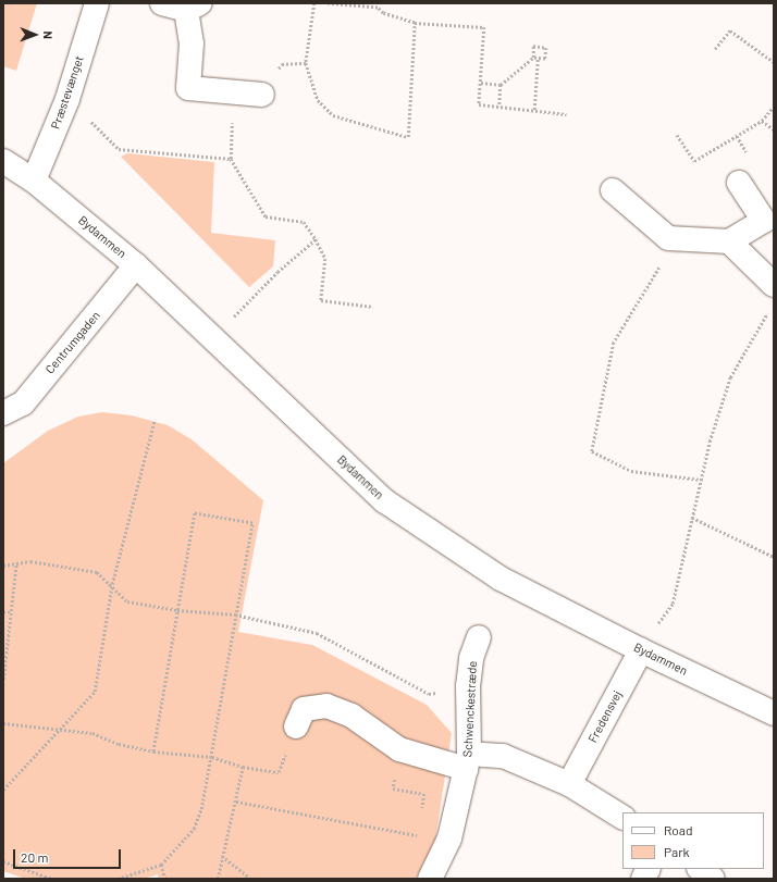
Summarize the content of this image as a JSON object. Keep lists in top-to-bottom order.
{
  "streets": {
    "street": [
      "Præstevænget",
      "Bydammen",
      "Centrumgaden",
      "Schwenckestræde",
      "Fredensvej"
    ]
  },
  "crossings": [
    ["Præstevænget", "Bydammen"],
    ["Bydammen", "Centrumgaden"],
    ["Bydammen", "Fredensvej"]
  ],
  "legend": ["Road", "Park"],
  "scale_bar": "20 m",
  "north": "right"
}
